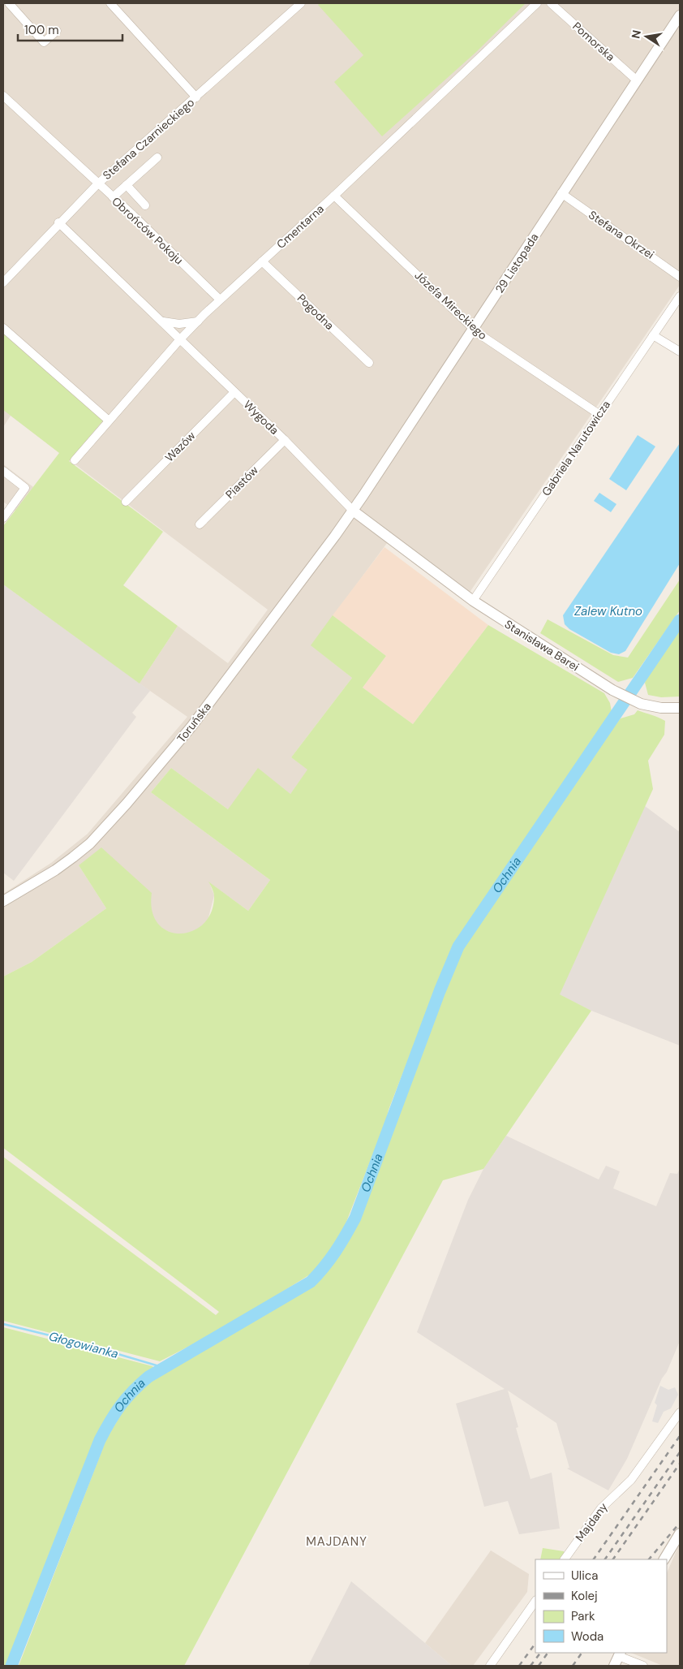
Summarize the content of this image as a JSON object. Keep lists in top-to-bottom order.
{
  "streets": {
    "street": [
      "Pomorska",
      "Stefana Czarnieckiego",
      "Cmentarna",
      "Obrońców Pokoju",
      "Stefana Okrzei",
      "29 Listopada",
      "Józefa Mireckiego",
      "Pogodna",
      "Wygoda",
      "Wazów",
      "Gabriela Narutowicza",
      "Piastów",
      "Stanisława Barei",
      "Toruńska",
      "Majdany"
    ]
  },
  "crossings": [
    ["Pomorska", "29 Listopada"],
    ["Stefana Czarnieckiego", "Obrońców Pokoju"],
    ["Stefana Czarnieckiego", "Wygoda"],
    ["Cmentarna", "Obrońców Pokoju"],
    ["Cmentarna", "Józefa Mireckiego"],
    ["Cmentarna", "Pogodna"],
    ["Cmentarna", "Wygoda"],
    ["Stefana Okrzei", "29 Listopada"],
    ["29 Listopada", "Józefa Mireckiego"],
    ["29 Listopada", "Wygoda"],
    ["29 Listopada", "Toruńska"],
    ["Józefa Mireckiego", "Gabriela Narutowicza"],
    ["Wygoda", "Wazów"],
    ["Wygoda", "Gabriela Narutowicza"],
    ["Wygoda", "Piastów"],
    ["Wygoda", "Stanisława Barei"],
    ["Wygoda", "Toruńska"],
    ["Gabriela Narutowicza", "Stanisława Barei"]
  ],
  "districts": ["MAJDANY"],
  "water": ["Zalew Kutno", "Ochnia", "Głogowianka"],
  "legend": [
    "Ulica",
    "Kolej",
    "Park",
    "Woda"
  ],
  "scale_bar": "100 m",
  "north": "left"
}
